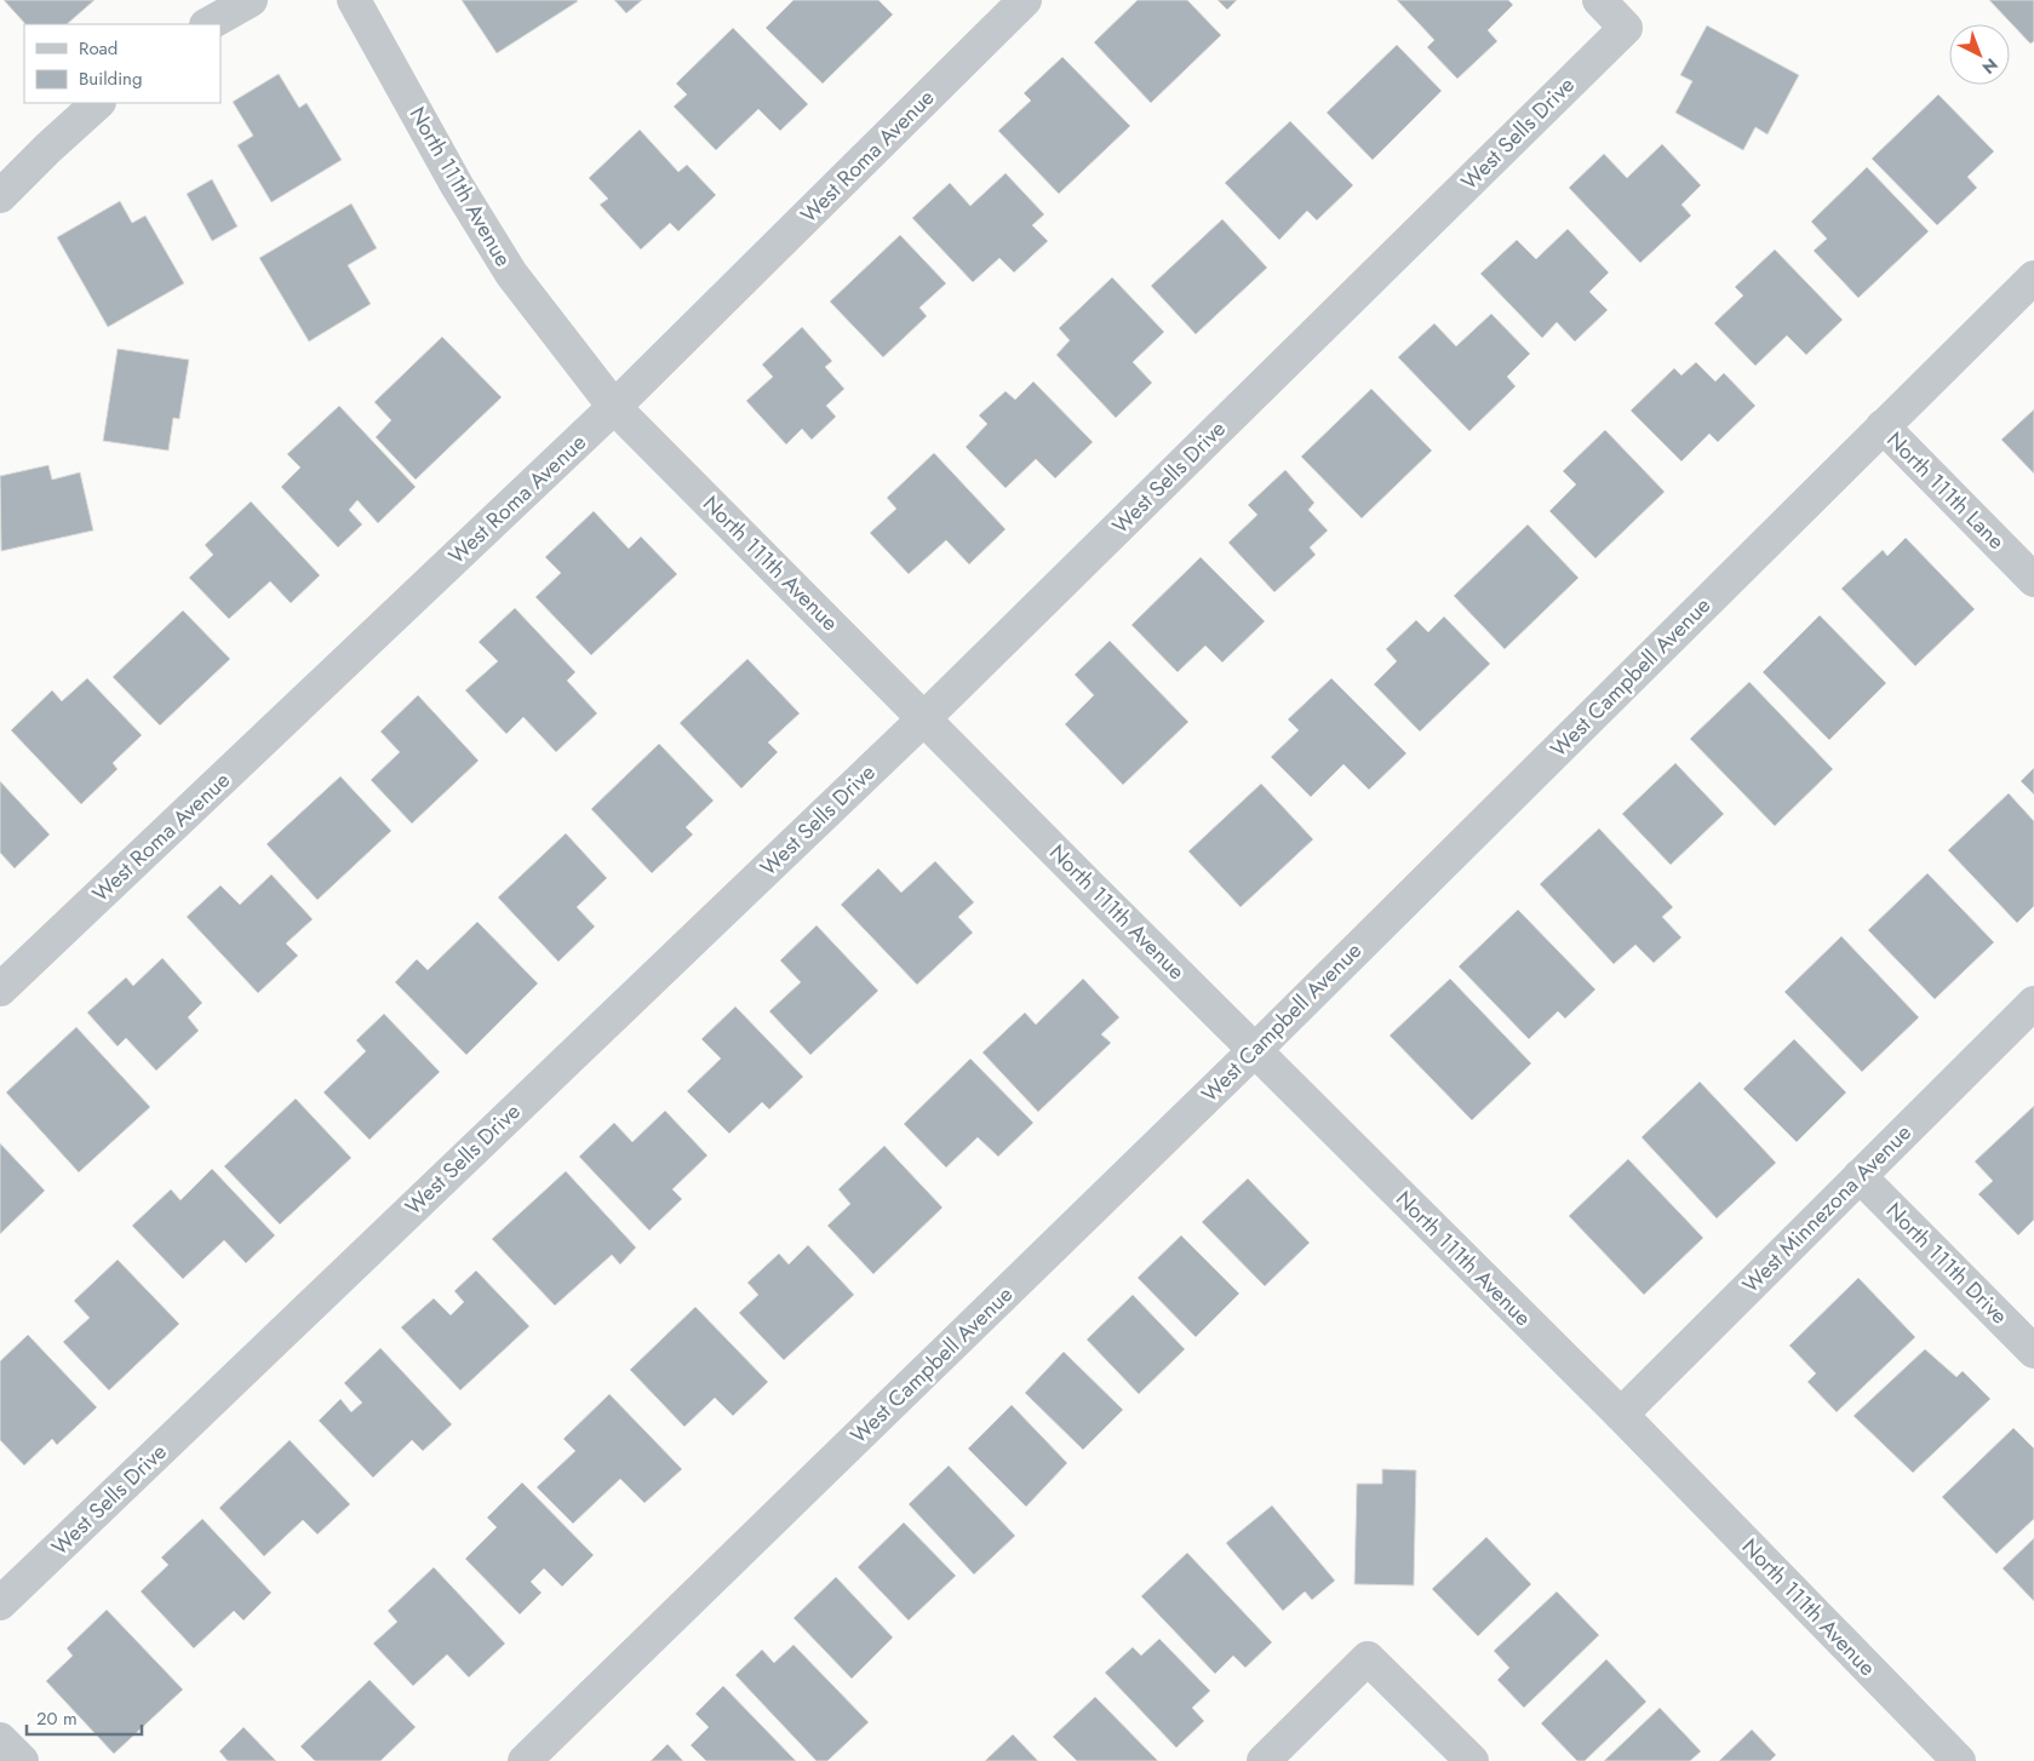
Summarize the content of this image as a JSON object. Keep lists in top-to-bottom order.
{
  "streets": {
    "street": [
      "West Sells Drive",
      "West Roma Avenue",
      "North 111th Avenue",
      "North 111th Lane",
      "West Campbell Avenue",
      "West Minnezona Avenue",
      "North 111th Drive"
    ]
  },
  "crossings": [
    ["West Sells Drive", "North 111th Avenue"],
    ["West Roma Avenue", "North 111th Avenue"],
    ["North 111th Avenue", "West Campbell Avenue"],
    ["North 111th Avenue", "West Minnezona Avenue"],
    ["North 111th Lane", "West Campbell Avenue"],
    ["West Minnezona Avenue", "North 111th Drive"]
  ],
  "legend": ["Road", "Building"],
  "scale_bar": "20 m",
  "north": "bottom right"
}
